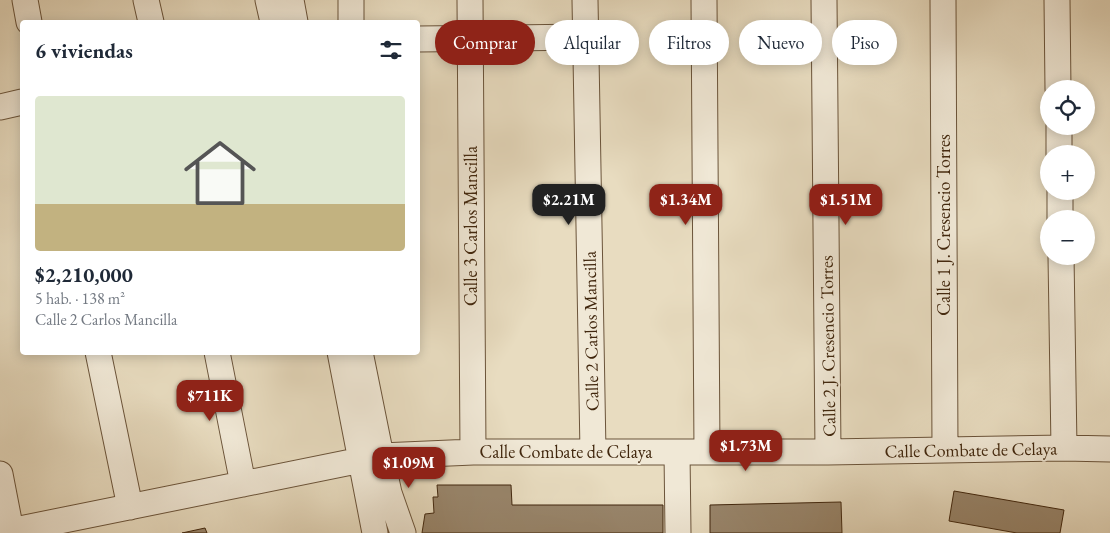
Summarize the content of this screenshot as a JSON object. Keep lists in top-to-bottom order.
{
  "streets": {
    "street": [
      "Calle 1 J. Cresencio Torres",
      "Calle 3 Carlos Mancilla",
      "Calle 2 Carlos Mancilla",
      "Calle 2 J. Cresencio Torres",
      "Calle Combate de Celaya"
    ]
  },
  "crossings": [
    ["Calle 1 J. Cresencio Torres", "Calle Combate de Celaya"],
    ["Calle 3 Carlos Mancilla", "Calle Combate de Celaya"],
    ["Calle 2 Carlos Mancilla", "Calle Combate de Celaya"],
    ["Calle 2 J. Cresencio Torres", "Calle Combate de Celaya"]
  ],
  "page": {
    "chip": [
      "Comprar",
      "Alquilar",
      "Filtros",
      "Nuevo",
      "Piso"
    ],
    "heading": "6 viviendas",
    "map_buttons": ["+", "−"],
    "list": [
      {
        "name": "$2,210,000",
        "note": "5 hab. · 138 m² · Calle 2 Carlos Mancilla"
      }
    ],
    "price": [
      "$2.21M",
      "$1.34M",
      "$1.51M",
      "$711K",
      "$1.73M",
      "$1.09M"
    ]
  }
}
